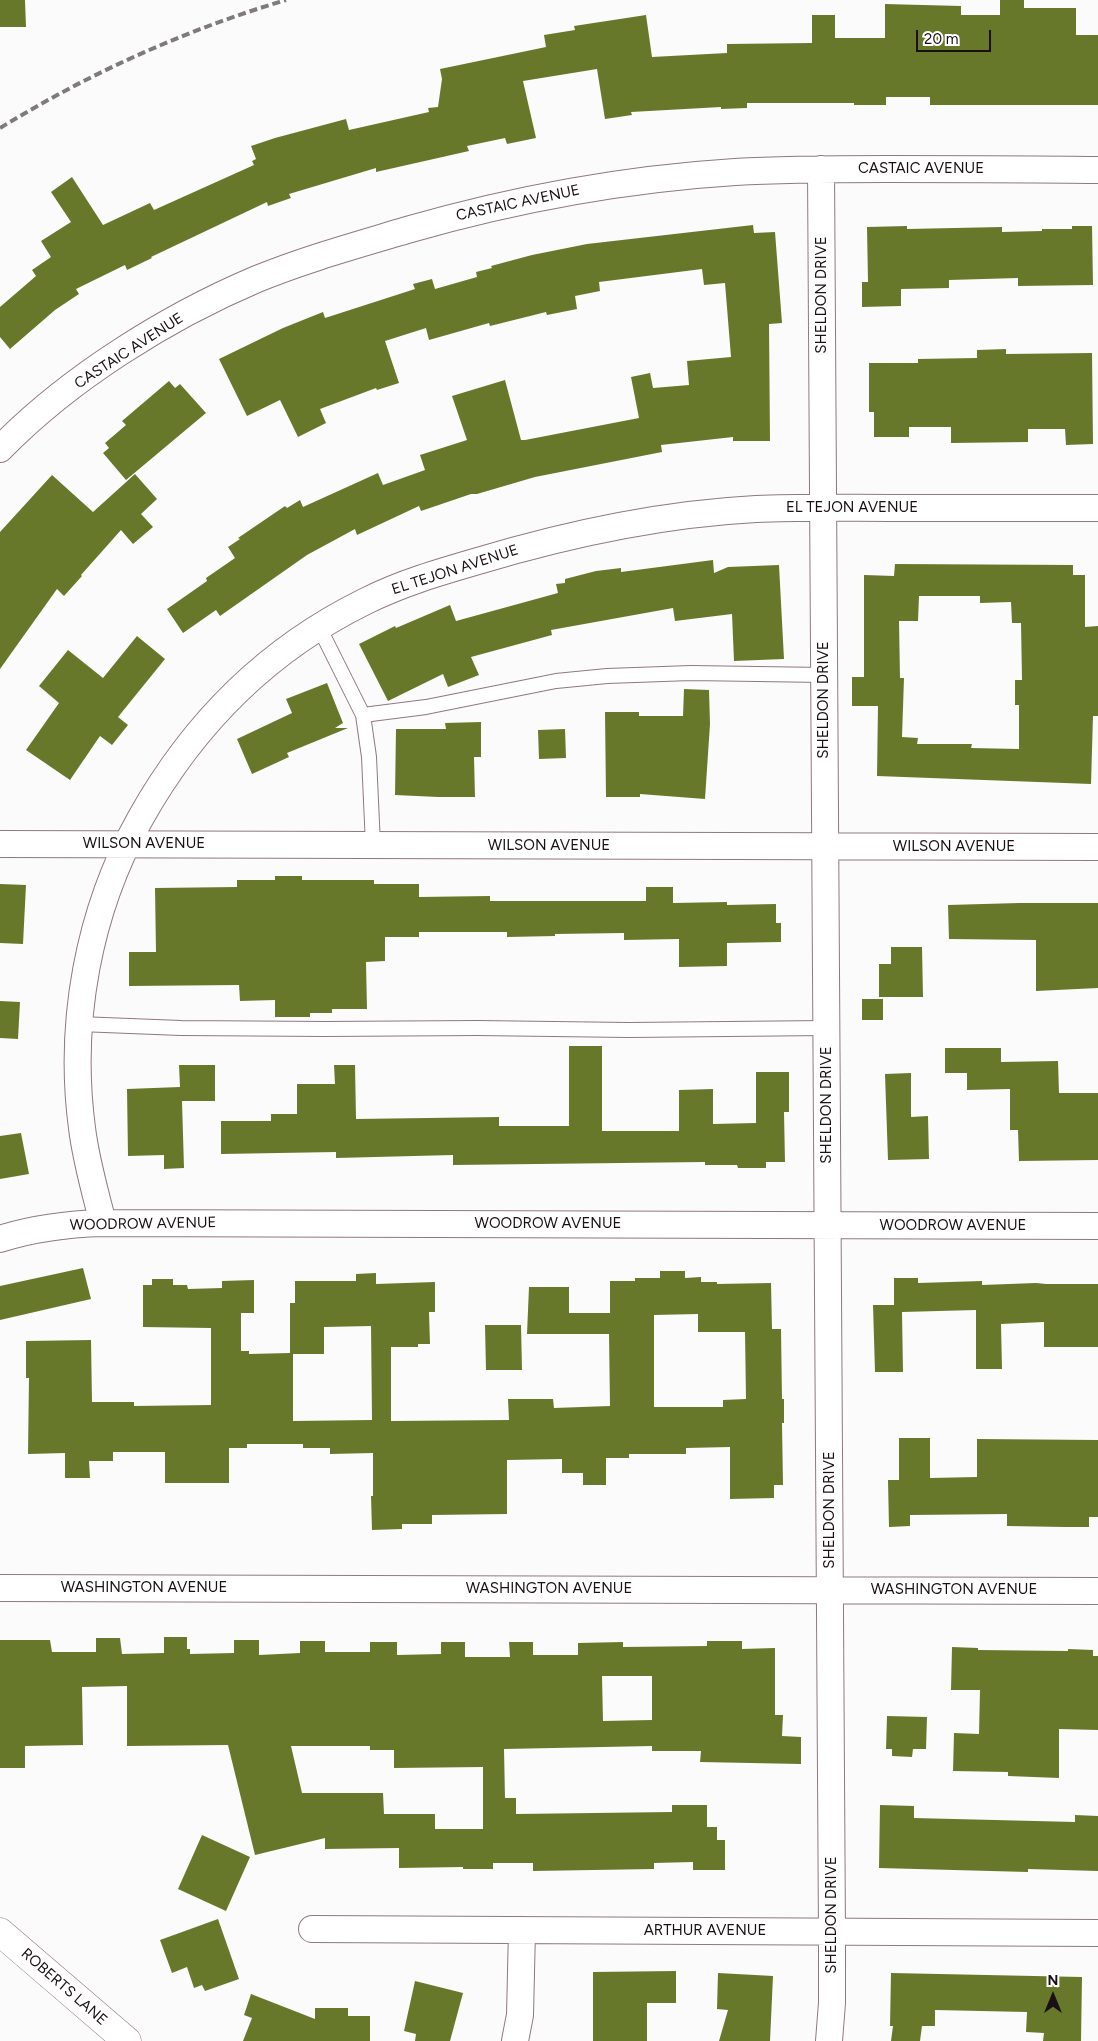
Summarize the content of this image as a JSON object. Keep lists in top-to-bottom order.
{
  "streets": {
    "street": [
      "CASTAIC AVENUE",
      "SHELDON DRIVE",
      "EL TEJON AVENUE",
      "WILSON AVENUE",
      "WOODROW AVENUE",
      "WASHINGTON AVENUE",
      "ARTHUR AVENUE",
      "ROBERTS LANE"
    ]
  },
  "crossings": [
    ["CASTAIC AVENUE", "SHELDON DRIVE"],
    ["SHELDON DRIVE", "EL TEJON AVENUE"],
    ["SHELDON DRIVE", "WILSON AVENUE"],
    ["SHELDON DRIVE", "WOODROW AVENUE"],
    ["SHELDON DRIVE", "WASHINGTON AVENUE"],
    ["SHELDON DRIVE", "ARTHUR AVENUE"],
    ["EL TEJON AVENUE", "WILSON AVENUE"],
    ["EL TEJON AVENUE", "WOODROW AVENUE"]
  ],
  "scale_bar": "20 m",
  "north": "top"
}
